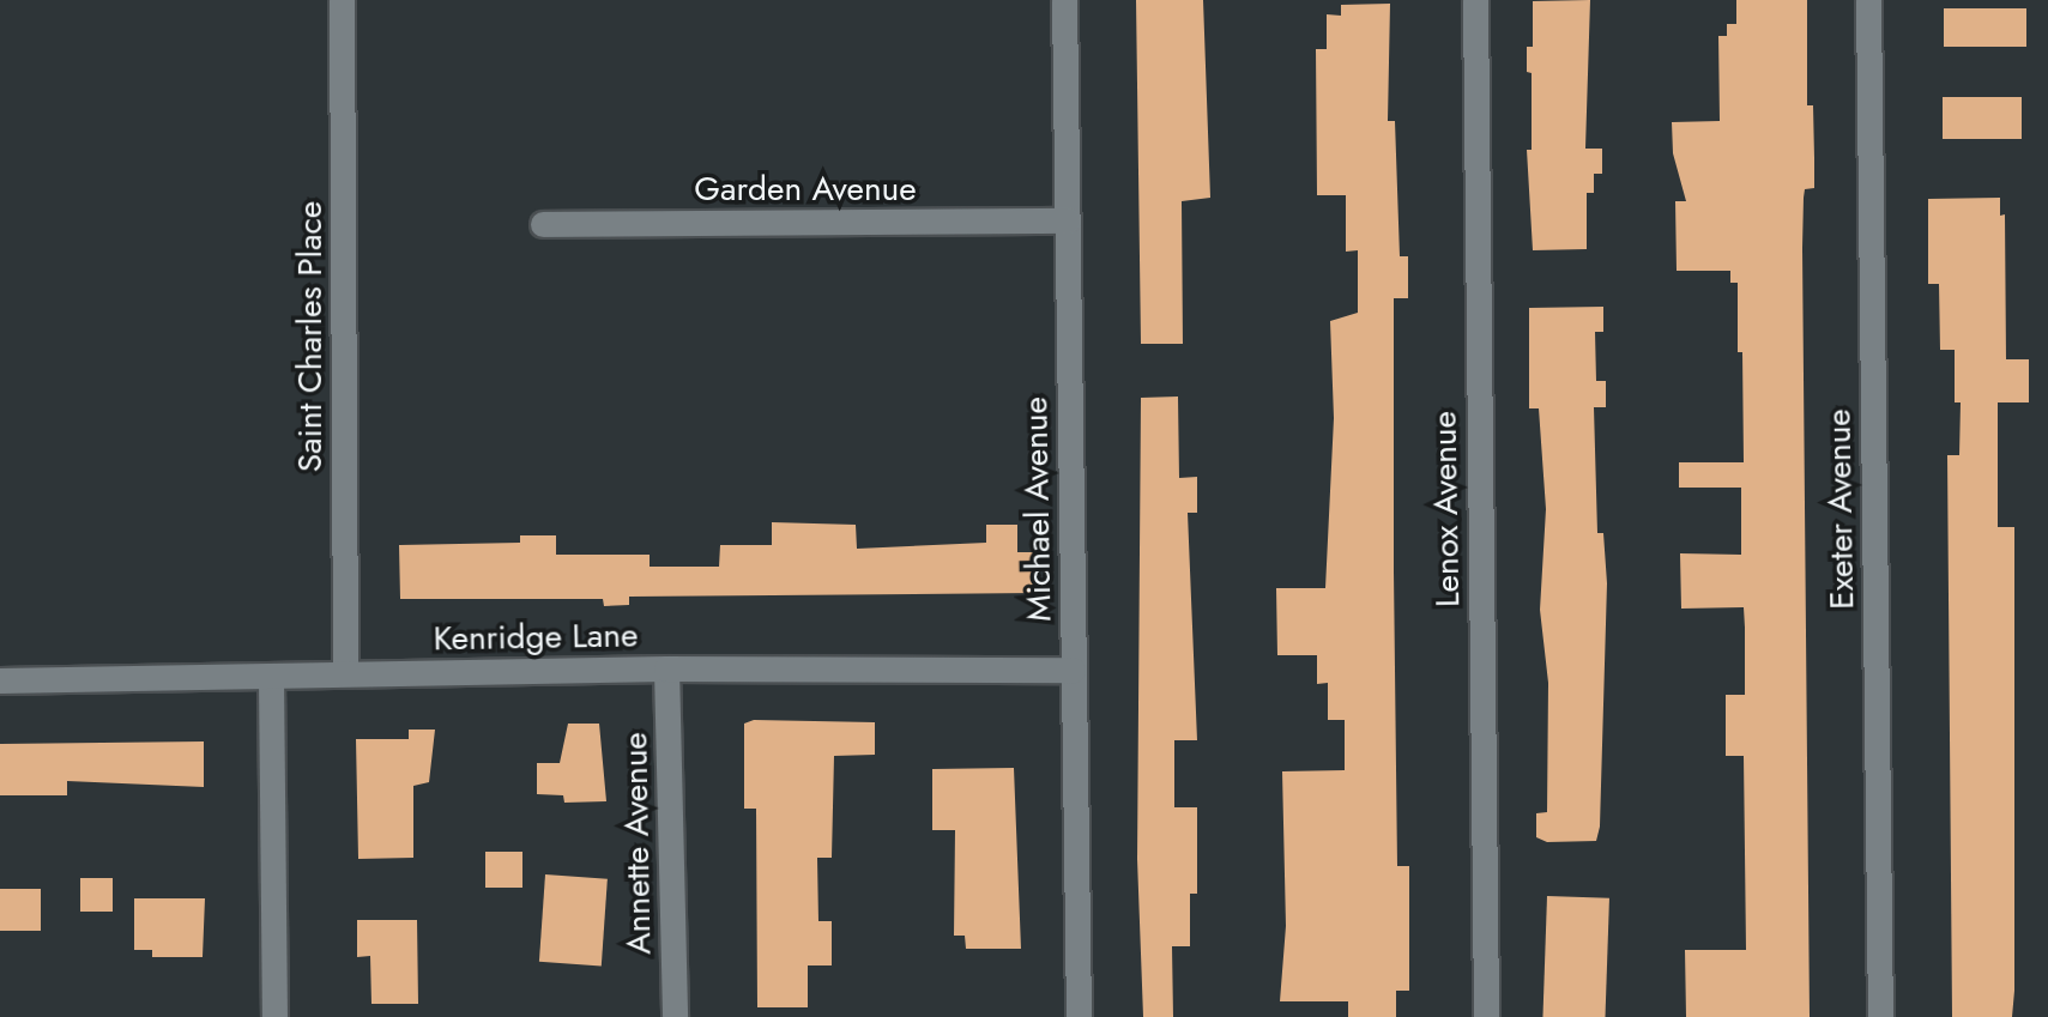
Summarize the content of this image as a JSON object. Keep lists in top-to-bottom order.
{
  "streets": {
    "street": [
      "Garden Avenue",
      "Saint Charles Place",
      "Michael Avenue",
      "Lenox Avenue",
      "Exeter Avenue",
      "Kenridge Lane",
      "Annette Avenue"
    ]
  },
  "crossings": [
    ["Garden Avenue", "Michael Avenue"],
    ["Saint Charles Place", "Kenridge Lane"],
    ["Michael Avenue", "Kenridge Lane"],
    ["Kenridge Lane", "Annette Avenue"]
  ]
}
